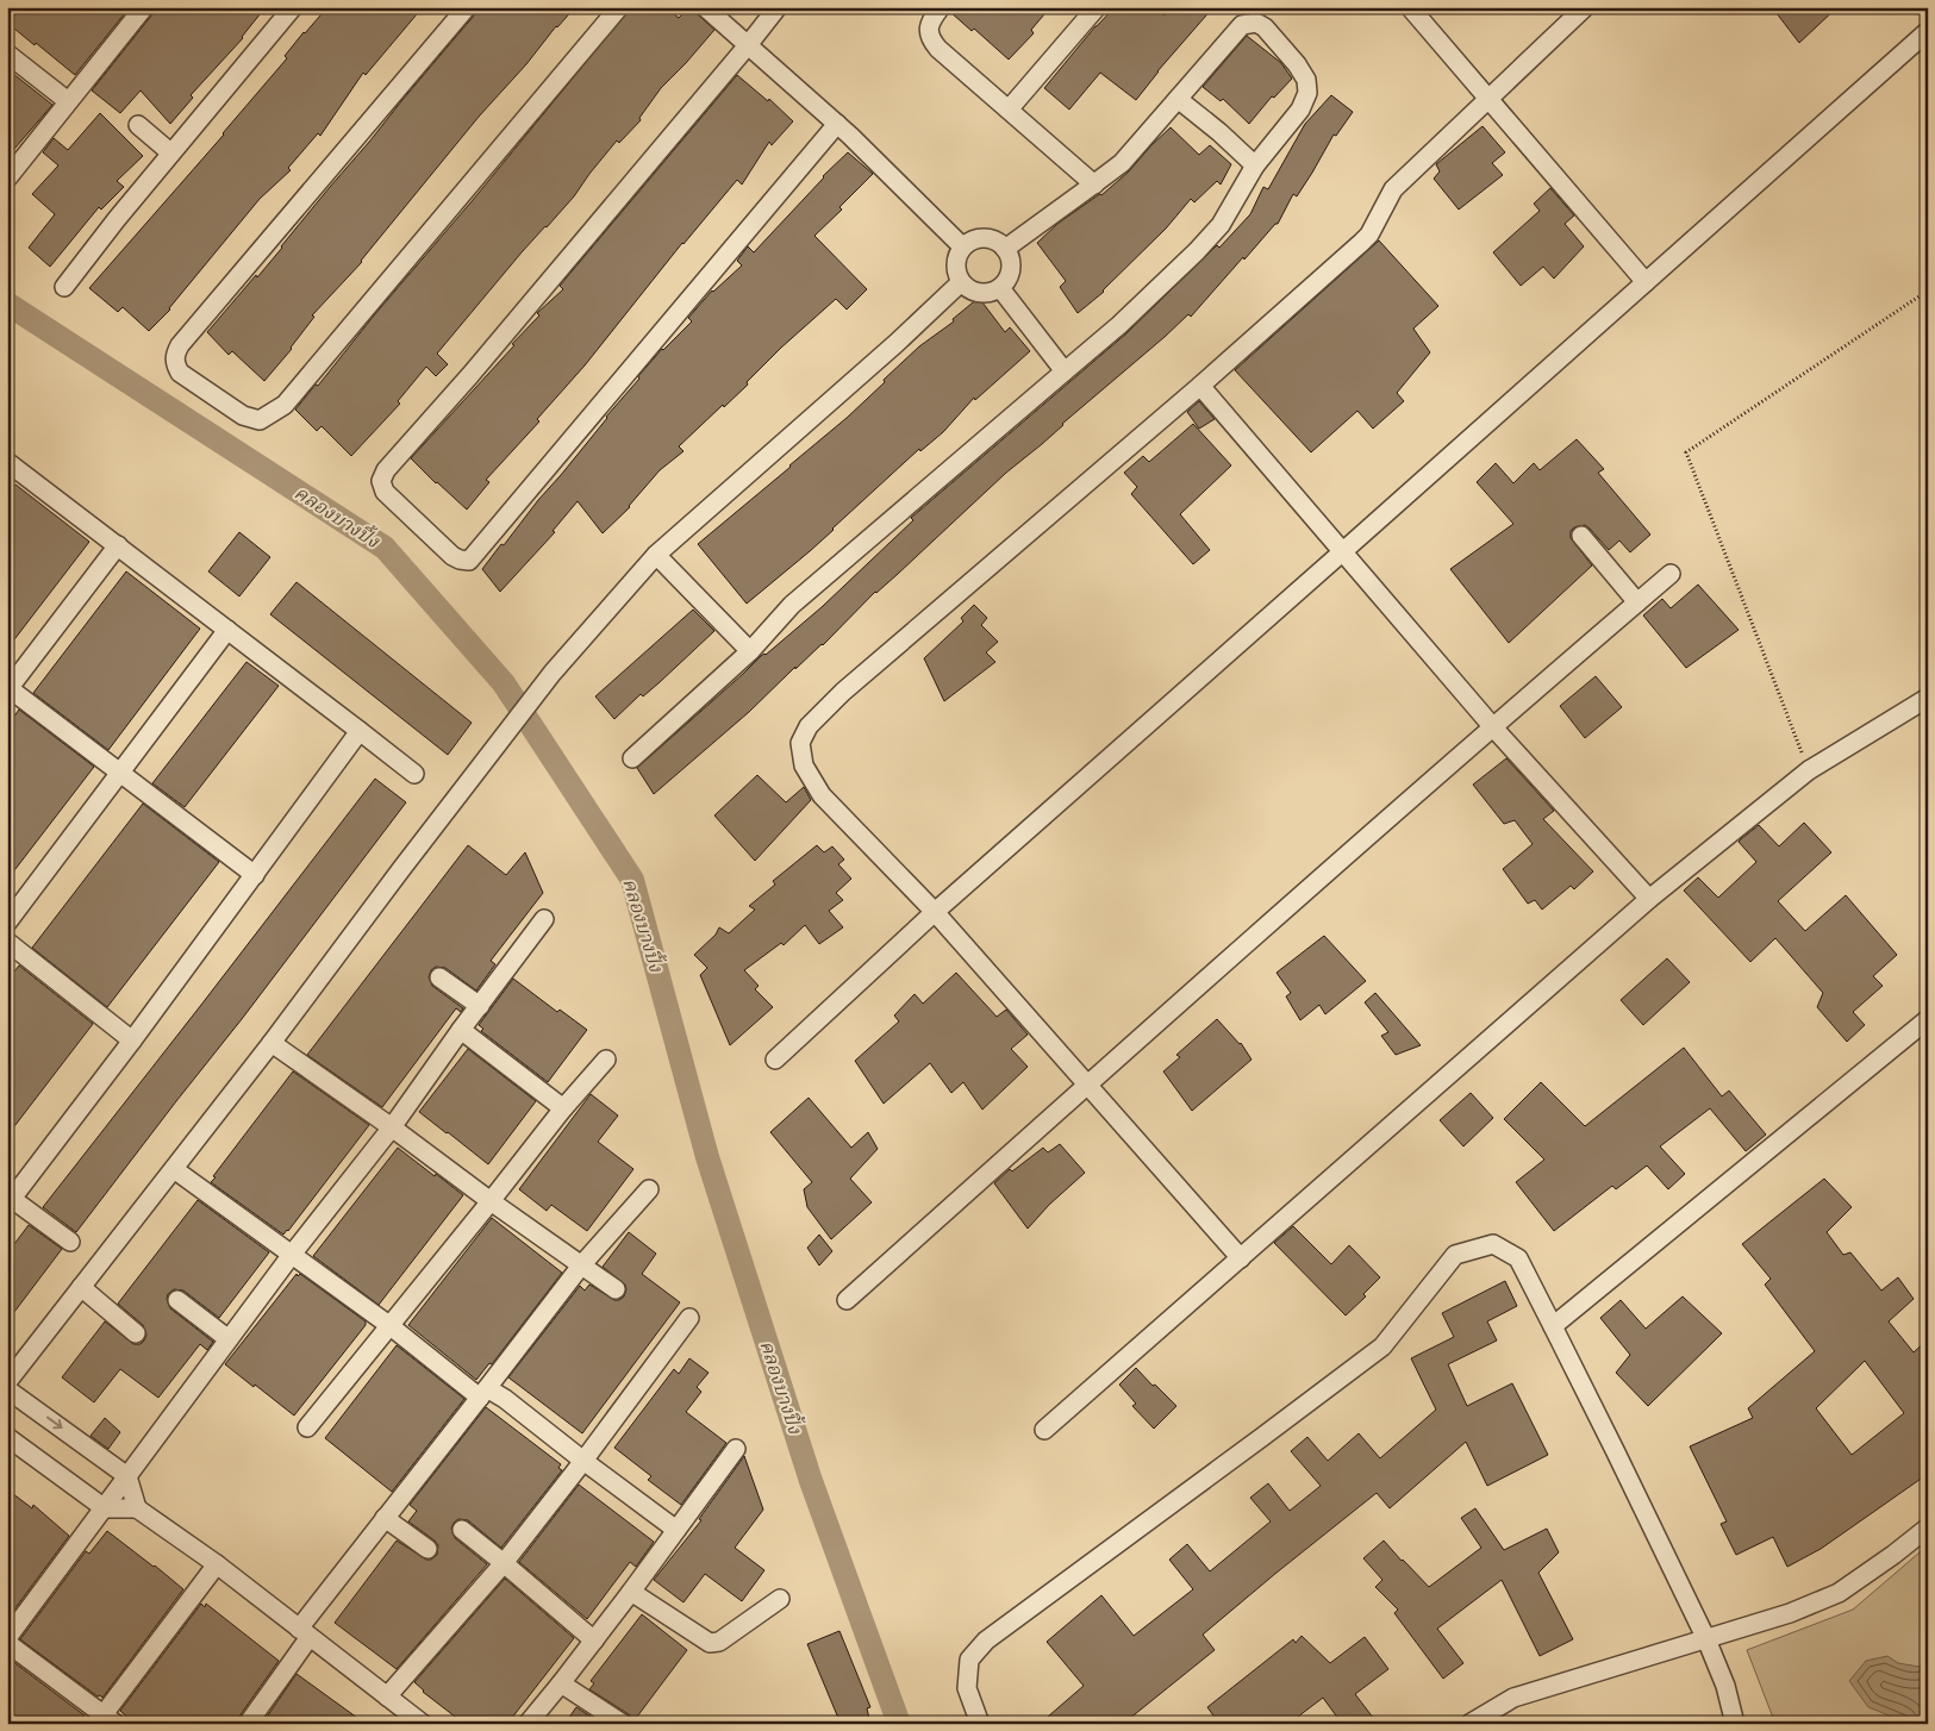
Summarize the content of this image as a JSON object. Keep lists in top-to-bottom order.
{
  "water": ["คลองบางปิ้ง"]
}
